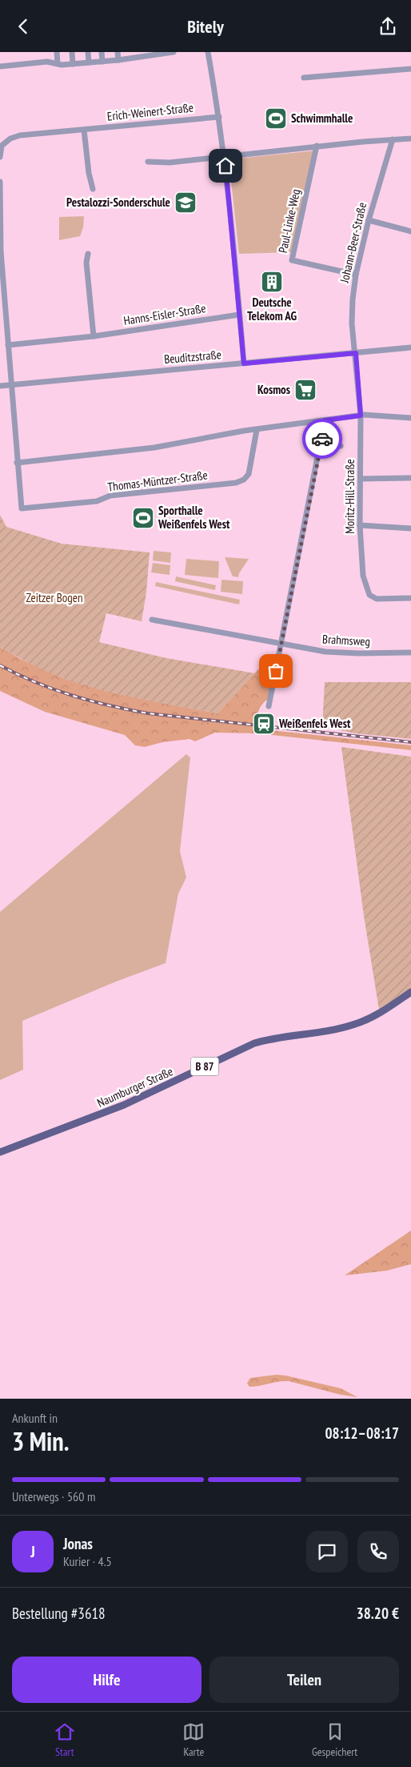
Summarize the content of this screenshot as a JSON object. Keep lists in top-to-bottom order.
{
  "streets": {
    "main road": ["B 87", "Naumburger Straße"],
    "street": [
      "Erich-Weinert-Straße",
      "Paul-Linke-Weg",
      "Johann-Beer-Straße",
      "Hanns-Eisler-Straße",
      "Beuditzstraße",
      "Thomas-Müntzer-Straße",
      "Moritz-Hill-Straße",
      "Brahmsweg"
    ]
  },
  "crossings": [
    ["Paul-Linke-Weg", "Johann-Beer-Straße"],
    ["Johann-Beer-Straße", "Beuditzstraße"],
    ["Johann-Beer-Straße", "Moritz-Hill-Straße"],
    ["Beuditzstraße", "Moritz-Hill-Straße"]
  ],
  "parks": ["Zeitzer Bogen"],
  "places": {
    "sports": ["Schwimmhalle", "Sporthalle Weißenfels West"],
    "school or university": ["Pestalozzi-Sonderschule"],
    "building": ["Deutsche Telekom AG"],
    "supermarket": ["Kosmos"],
    "station": ["Weißenfels West"]
  },
  "page": {
    "header": "Bitely",
    "heading": ["3 Min.", "Ankunft in", "08:12–08:17"],
    "panel": [
      "Jonas",
      "Kurier · 4.5",
      "Bestellung #3618",
      "38.20 €"
    ],
    "bar": "Unterwegs · 560 m",
    "round": "J",
    "buttons": ["Hilfe", "Teilen"],
    "tabs": ["Start", "Karte", "Gespeichert"]
  }
}
